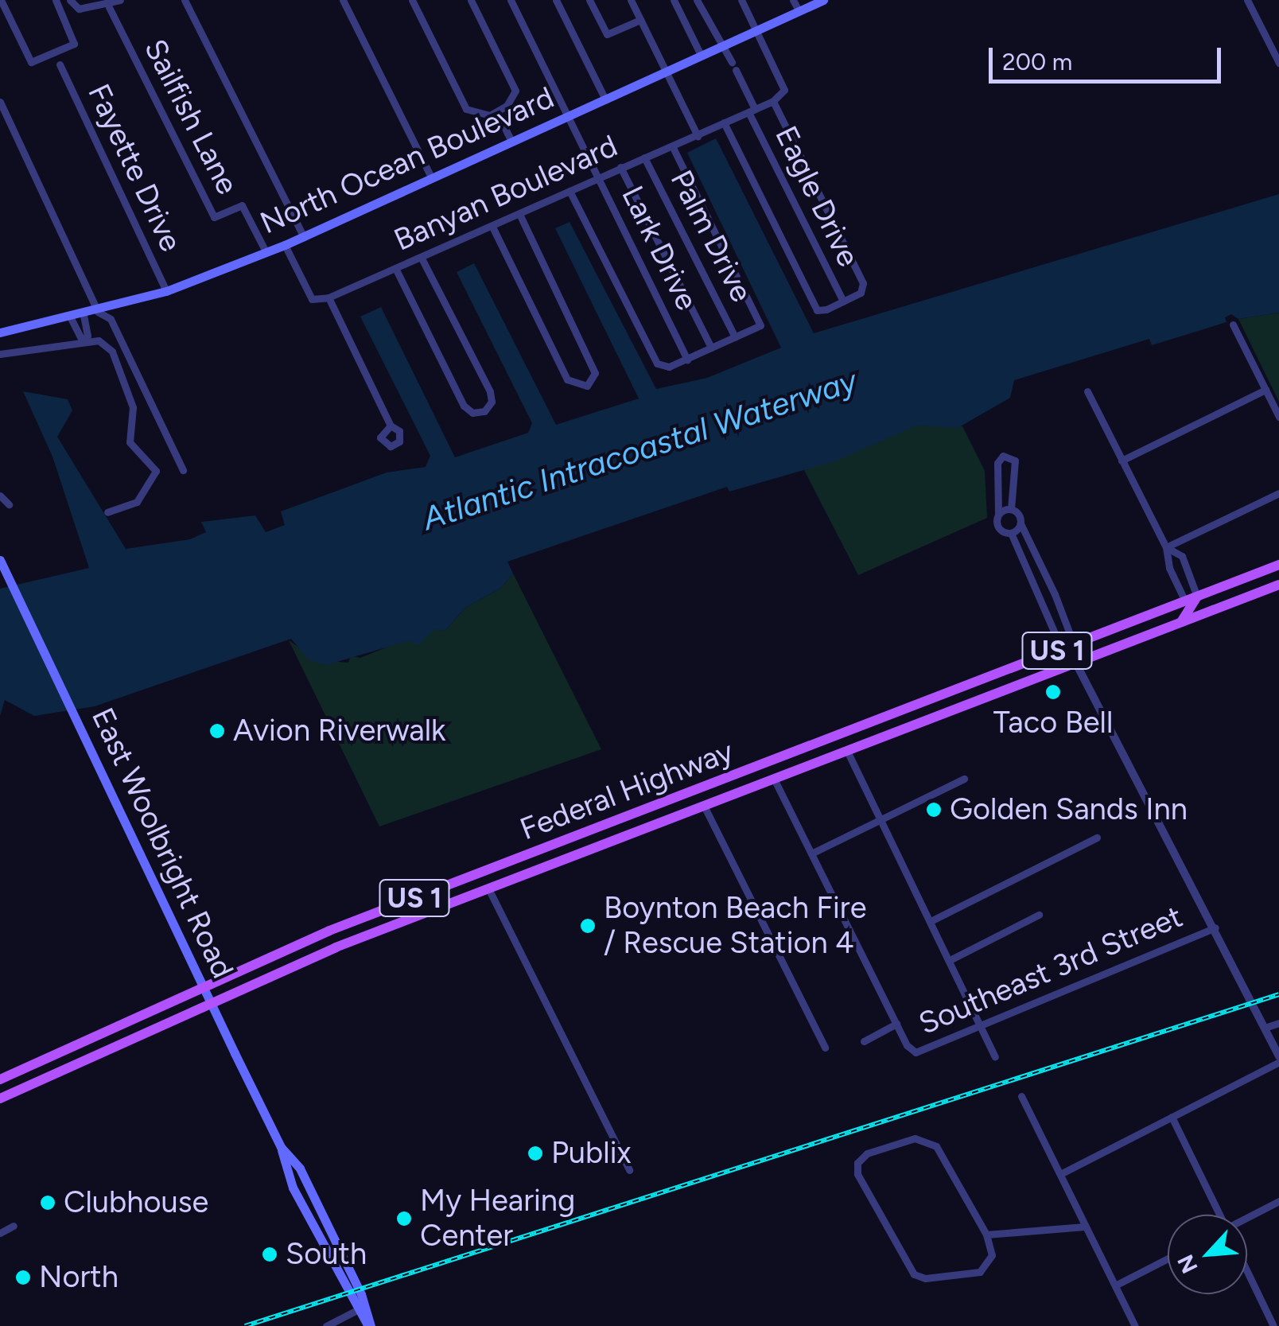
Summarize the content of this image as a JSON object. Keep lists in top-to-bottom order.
{
  "streets": {
    "main road": [
      "North Ocean Boulevard",
      "US 1",
      "Federal Highway",
      "East Woolbright Road"
    ],
    "street": [
      "Sailfish Lane",
      "Fayette Drive",
      "Banyan Boulevard",
      "Eagle Drive",
      "Palm Drive",
      "Lark Drive",
      "Southeast 3rd Street"
    ]
  },
  "crossings": [
    ["Sailfish Lane", "North Ocean Boulevard"],
    ["North Ocean Boulevard", "Fayette Drive"],
    ["North Ocean Boulevard", "Lark Drive"],
    ["Banyan Boulevard", "Eagle Drive"],
    ["Banyan Boulevard", "Palm Drive"],
    ["Banyan Boulevard", "Lark Drive"],
    ["Federal Highway", "East Woolbright Road"]
  ],
  "water": ["Atlantic Intracoastal Waterway"],
  "places": [
    "Taco Bell",
    "Avion Riverwalk",
    "Golden Sands Inn",
    "Boynton Beach Fire / Rescue Station 4",
    "Publix",
    "Clubhouse",
    "My Hearing Center",
    "South",
    "North"
  ],
  "scale_bar": "200 m",
  "north": "bottom left"
}
